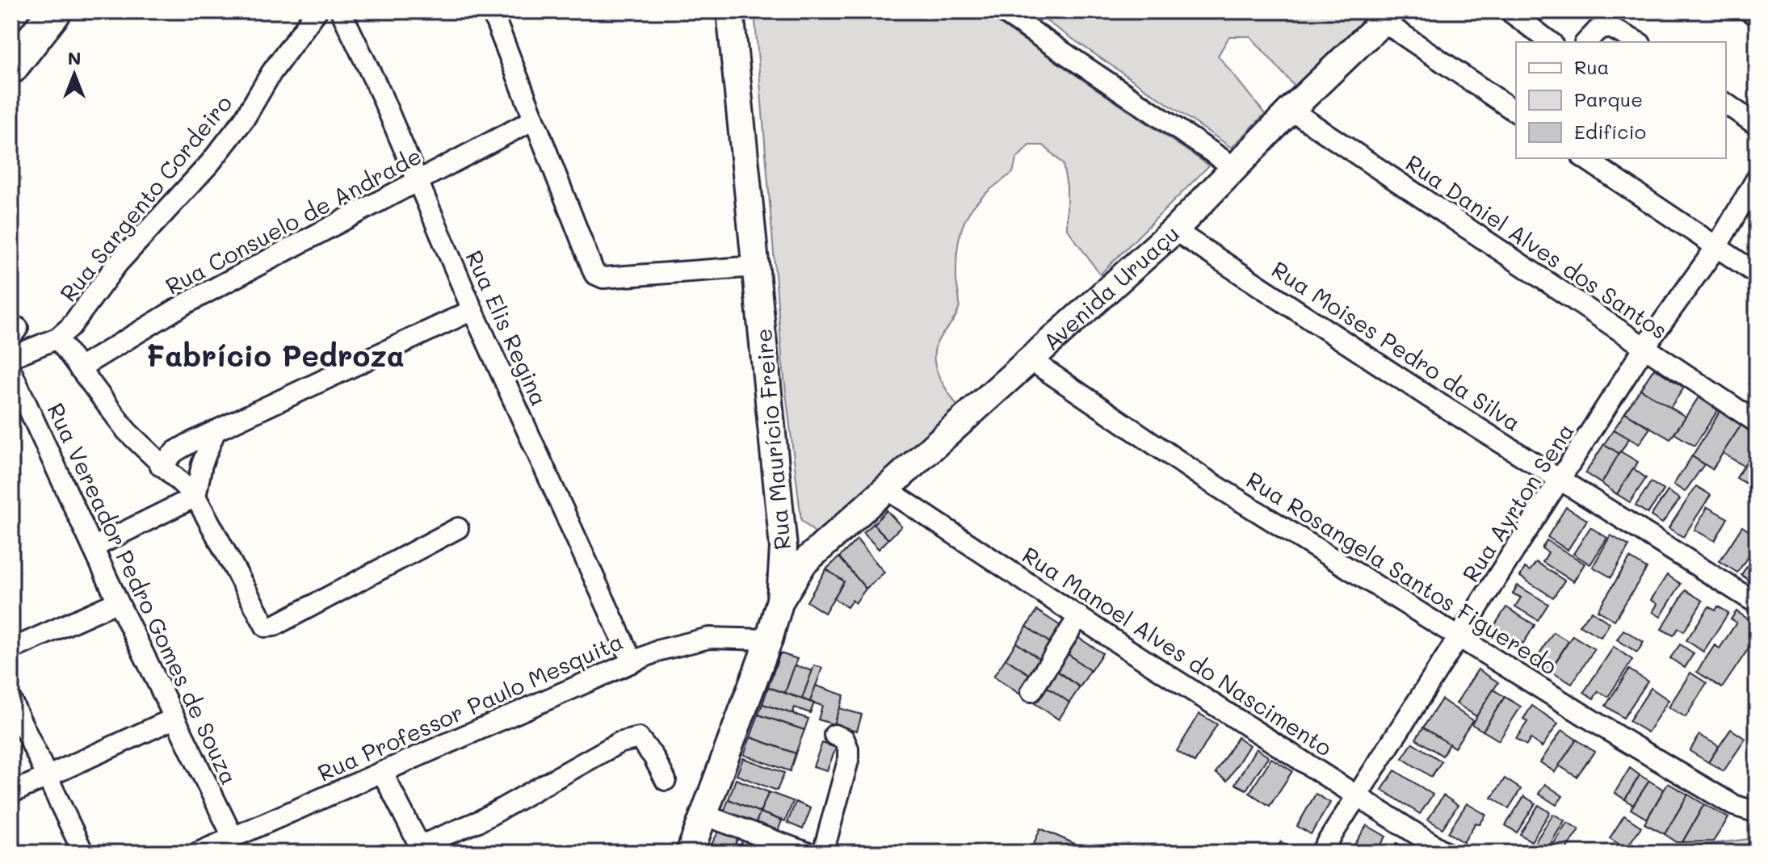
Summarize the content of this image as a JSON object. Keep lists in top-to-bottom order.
{
  "streets": {
    "street": [
      "Rua Sargento Cordeiro",
      "Rua Consuelo de Andrade",
      "Rua Daniel Alves dos Santos",
      "Avenida Uruaçu",
      "Rua Elis Regina",
      "Rua Moises Pedro da Silva",
      "Rua Maurício Freire",
      "Rua Ayrton Sena",
      "Rua Rosangela Santos Figueredo",
      "Rua Vereador Pedro Gomes de Souza",
      "Rua Manoel Alves do Nascimento",
      "Rua Professor Paulo Mesquita"
    ]
  },
  "crossings": [
    ["Rua Consuelo de Andrade", "Rua Elis Regina"],
    ["Rua Daniel Alves dos Santos", "Avenida Uruaçu"],
    ["Rua Daniel Alves dos Santos", "Rua Ayrton Sena"],
    ["Avenida Uruaçu", "Rua Moises Pedro da Silva"],
    ["Avenida Uruaçu", "Rua Maurício Freire"],
    ["Avenida Uruaçu", "Rua Rosangela Santos Figueredo"],
    ["Avenida Uruaçu", "Rua Manoel Alves do Nascimento"],
    ["Rua Elis Regina", "Rua Professor Paulo Mesquita"],
    ["Rua Moises Pedro da Silva", "Rua Ayrton Sena"],
    ["Rua Maurício Freire", "Rua Professor Paulo Mesquita"],
    ["Rua Ayrton Sena", "Rua Rosangela Santos Figueredo"],
    ["Rua Ayrton Sena", "Rua Manoel Alves do Nascimento"],
    ["Rua Vereador Pedro Gomes de Souza", "Rua Professor Paulo Mesquita"]
  ],
  "districts": ["Fabrício Pedroza"],
  "legend": ["Rua", "Parque", "Edifício"],
  "north": "top"
}
